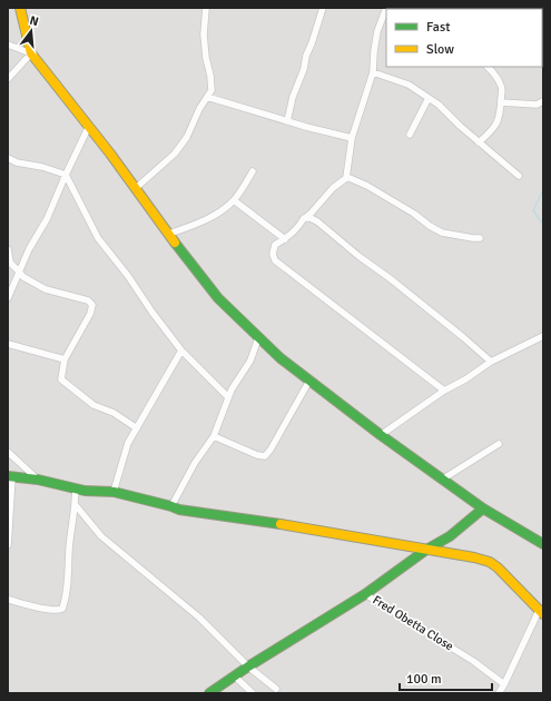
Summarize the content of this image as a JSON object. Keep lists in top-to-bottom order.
{
  "streets": {
    "street": ["Fred Obetta Close"]
  },
  "legend": ["Fast", "Slow"],
  "scale_bar": "100 m",
  "north": "top"
}
